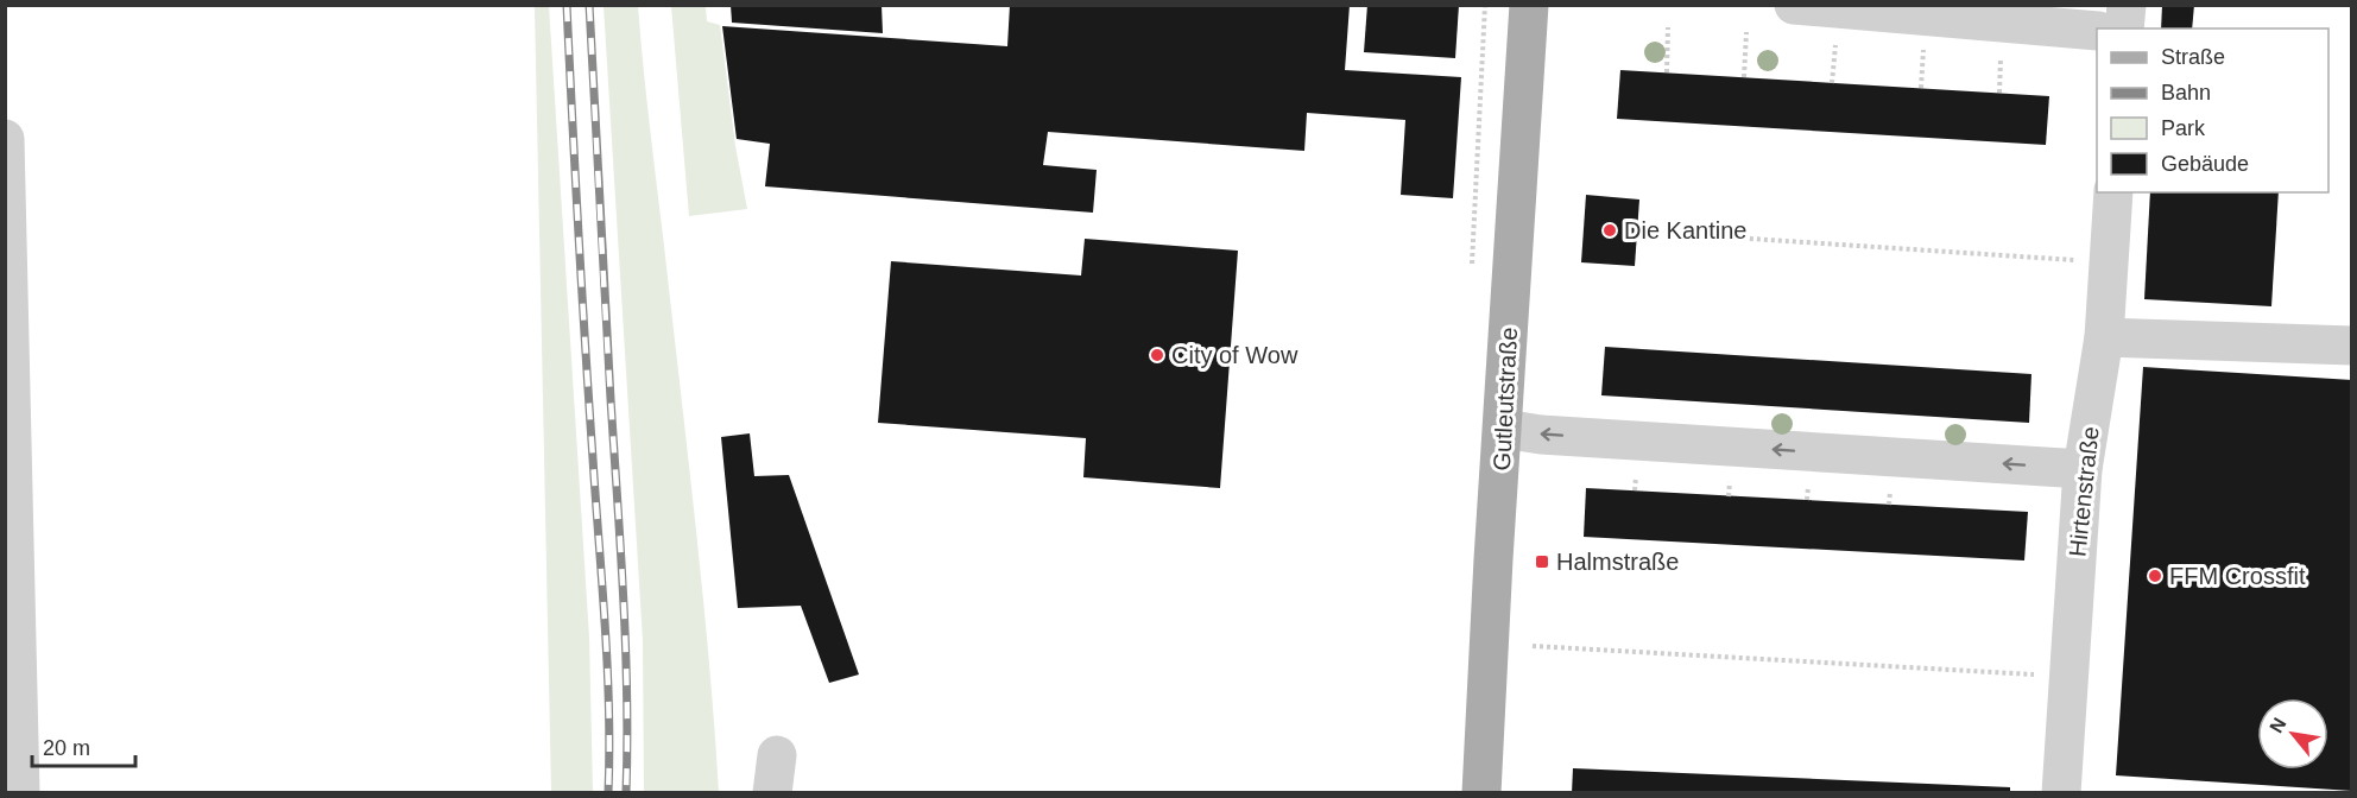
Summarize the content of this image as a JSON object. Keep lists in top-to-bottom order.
{
  "streets": {
    "main road": ["Gutleutstraße"],
    "street": ["Hirtenstraße"]
  },
  "places": {
    "other": ["Die Kantine", "City of Wow", "FFM Crossfit"],
    "transit": ["Halmstraße"]
  },
  "legend": [
    "Straße",
    "Bahn",
    "Park",
    "Gebäude"
  ],
  "scale_bar": "20 m",
  "north": "top left"
}
